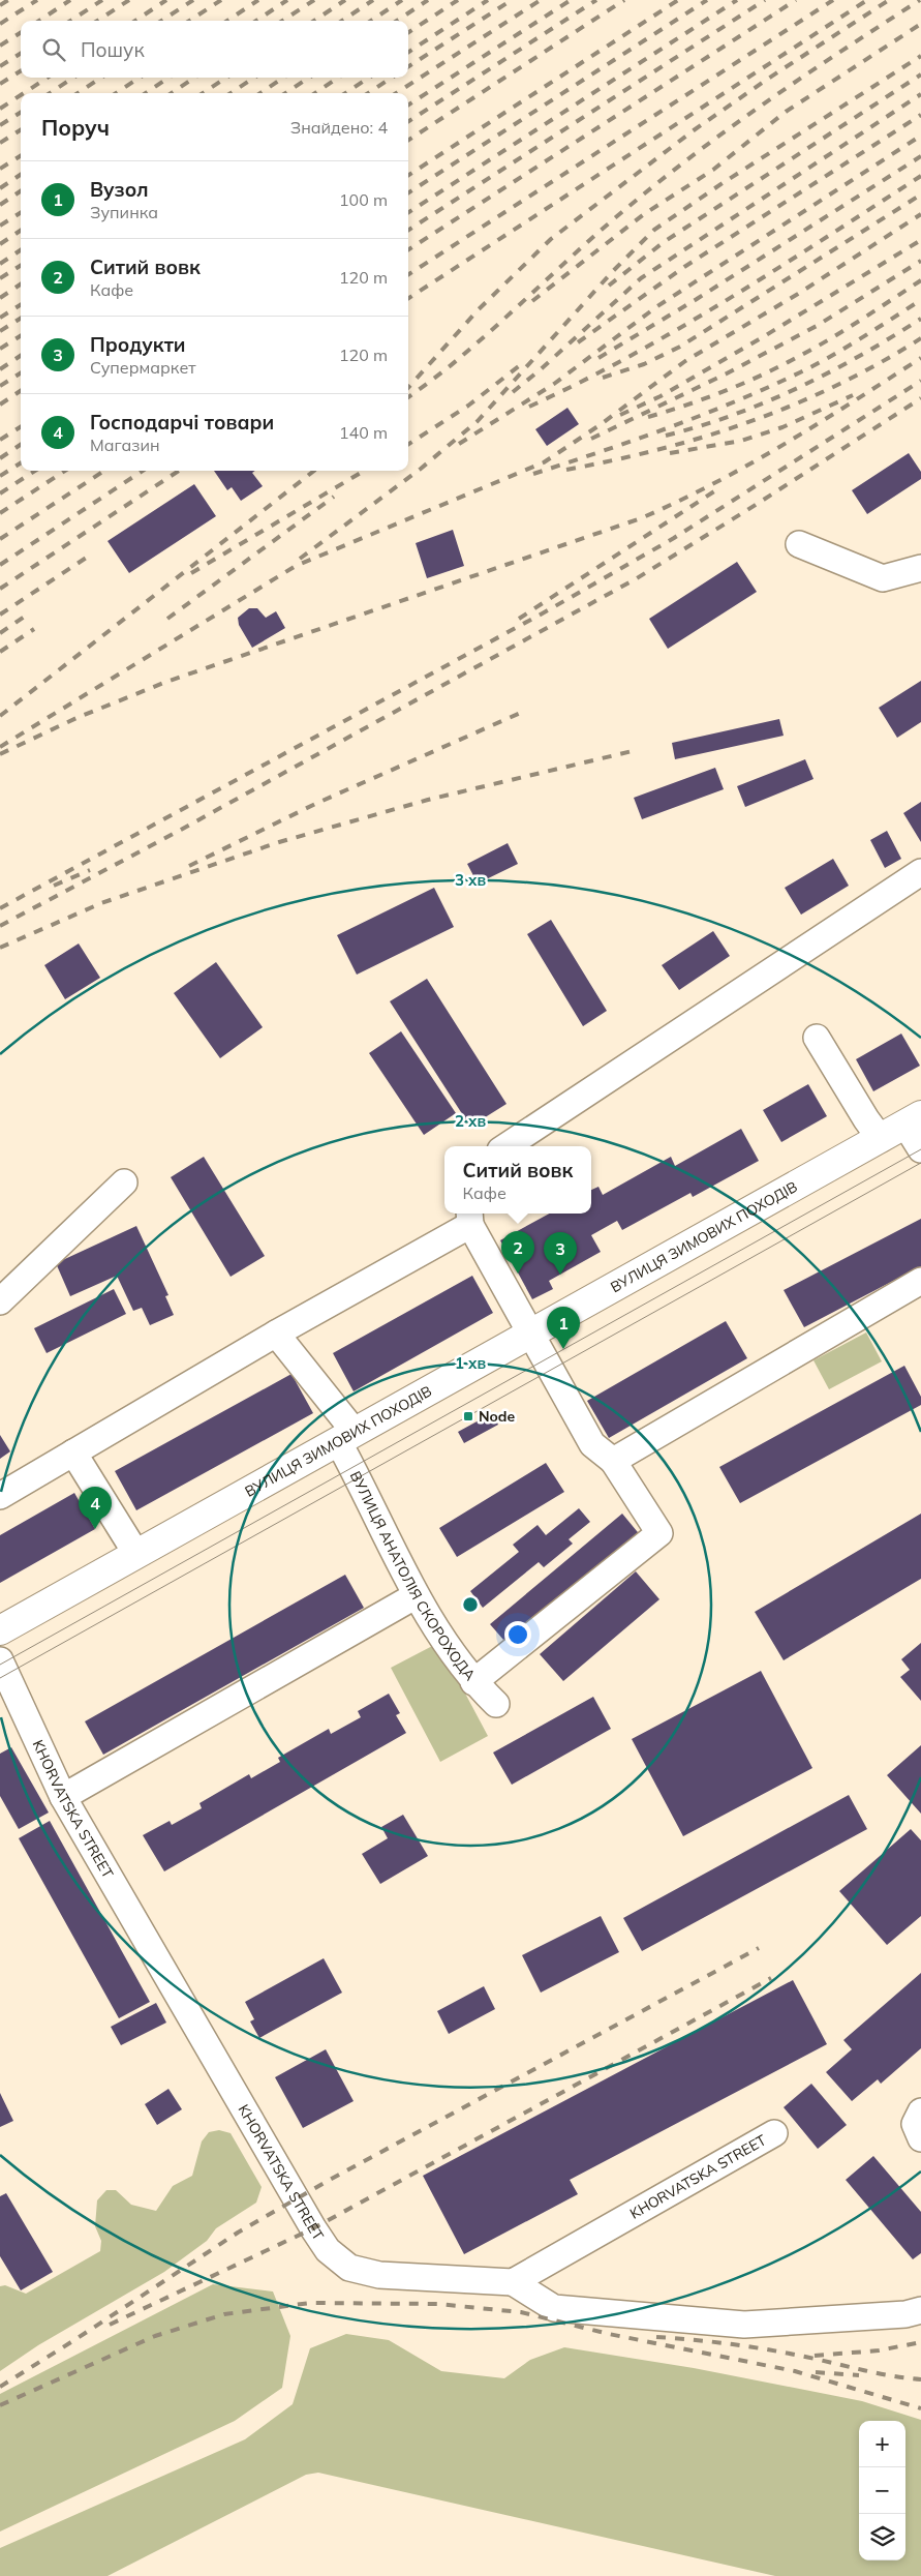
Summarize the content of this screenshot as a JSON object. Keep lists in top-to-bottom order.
{
  "streets": {
    "main road": ["ВУЛИЦЯ ЗИМОВИХ ПОХОДІВ"],
    "street": ["ВУЛИЦЯ АНАТОЛІЯ СКОРОХОДА", "KHORVATSKA STREET"]
  },
  "crossings": [
    ["ВУЛИЦЯ ЗИМОВИХ ПОХОДІВ", "ВУЛИЦЯ АНАТОЛІЯ СКОРОХОДА"]
  ],
  "places": {
    "transit": ["Node"]
  },
  "page": {
    "search": "Пошук",
    "heading": ["Поруч", "Знайдено: 4"],
    "list": [
      {
        "mark": "1",
        "name": "Вузол",
        "note": "Зупинка",
        "value": "100 m"
      },
      {
        "mark": "2",
        "name": "Ситий вовк",
        "note": "Кафе",
        "value": "120 m"
      },
      {
        "mark": "3",
        "name": "Продукти",
        "note": "Супермаркет",
        "value": "120 m"
      },
      {
        "mark": "4",
        "name": "Господарчі товари",
        "note": "Магазин",
        "value": "140 m"
      }
    ],
    "popup": ["Ситий вовк", "Кафе"],
    "pins": [
      "2",
      "3",
      "1",
      "4"
    ],
    "map_buttons": ["+", "−"]
  },
  "rings": ["3 хв", "2 хв", "1 хв"]
}
